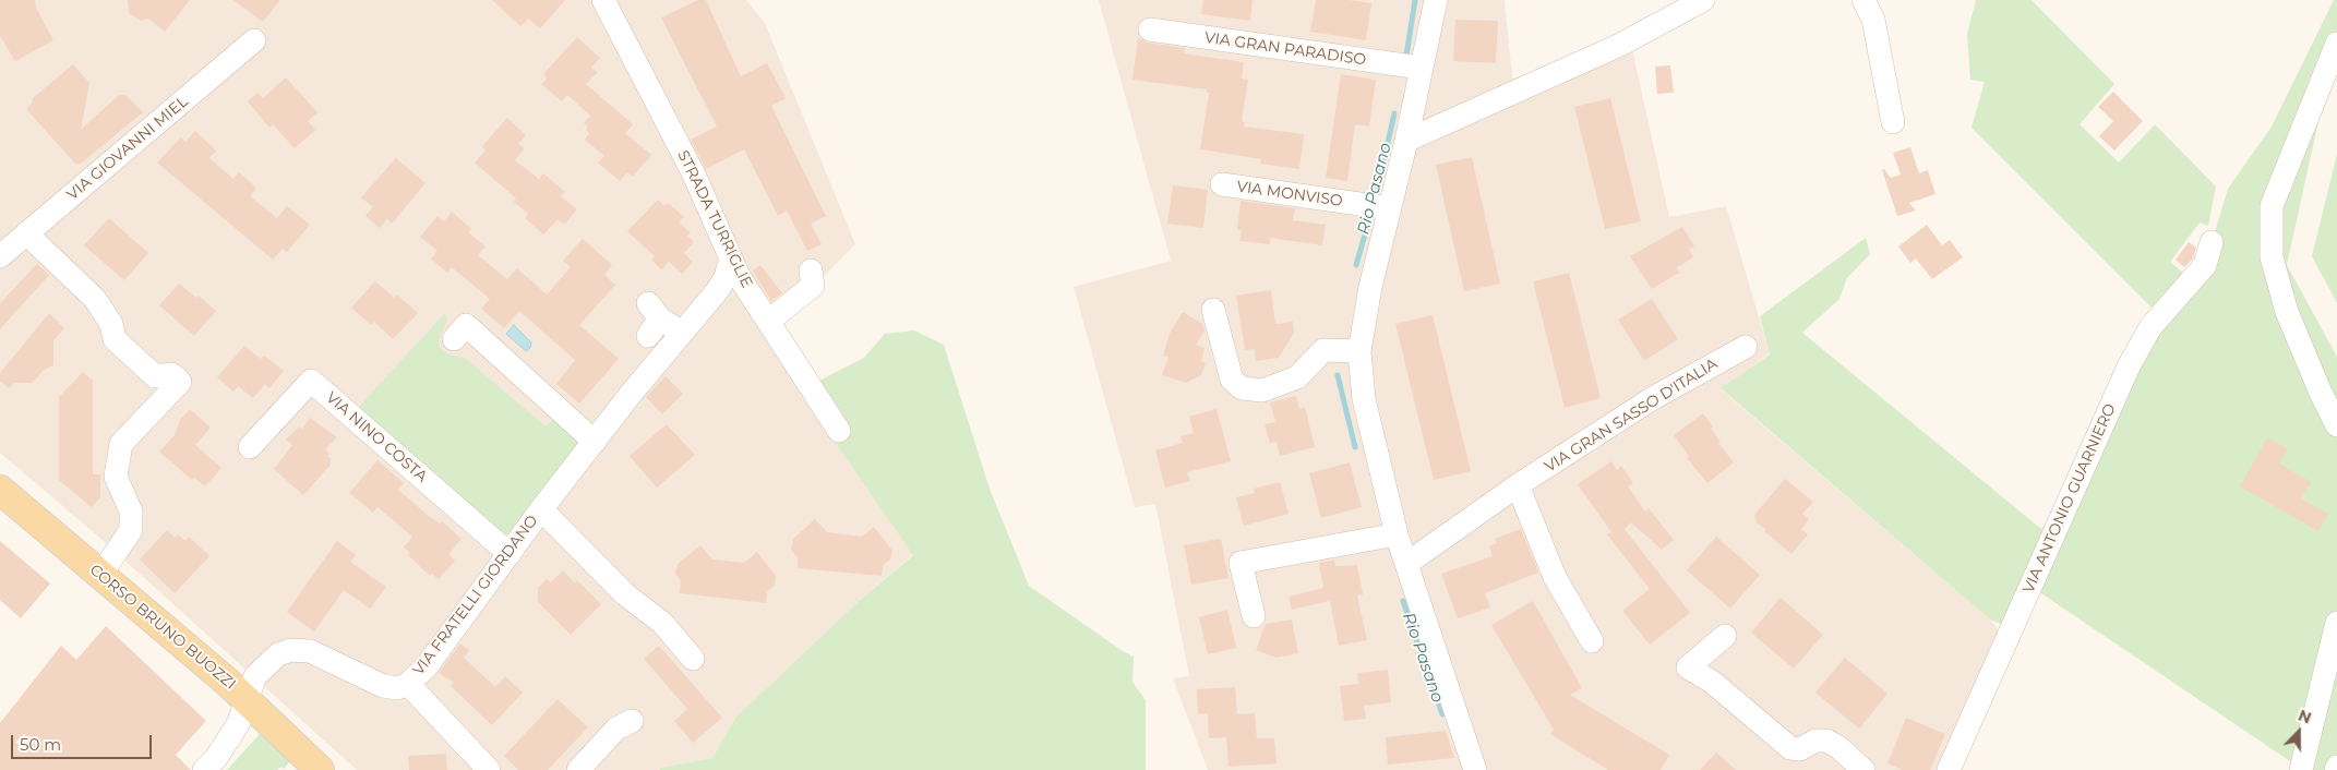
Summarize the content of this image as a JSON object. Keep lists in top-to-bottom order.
{
  "streets": {
    "main road": ["CORSO BRUNO BUOZZI"],
    "street": [
      "VIA GRAN PARADISO",
      "VIA GIOVANNI MIEL",
      "VIA MONVISO",
      "STRADA TURRIGLIE",
      "VIA GRAN SASSO D'ITALIA",
      "VIA NINO COSTA",
      "VIA ANTONIO GUARNIERO",
      "VIA FRATELLI GIORDANO"
    ]
  },
  "crossings": [
    ["STRADA TURRIGLIE", "VIA FRATELLI GIORDANO"],
    ["VIA NINO COSTA", "VIA FRATELLI GIORDANO"],
    ["VIA FRATELLI GIORDANO", "CORSO BRUNO BUOZZI"]
  ],
  "water": ["Rio Pasano"],
  "scale_bar": "50 m",
  "north": "top"
}
